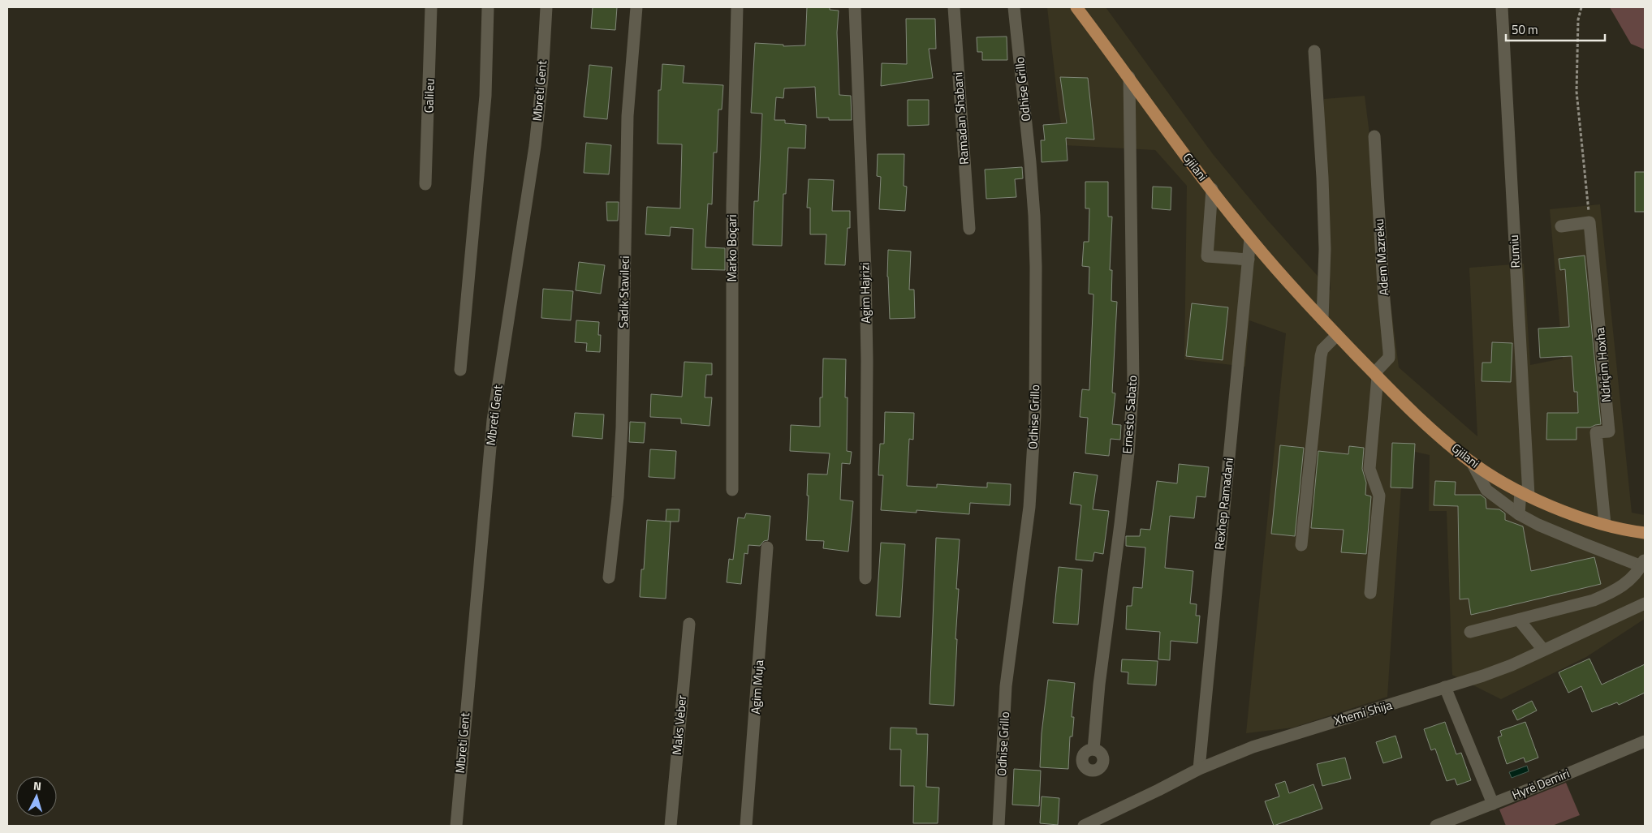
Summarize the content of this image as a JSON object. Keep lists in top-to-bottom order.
{
  "streets": {
    "main road": ["Gjilani"],
    "street": [
      "Odhise Grillo",
      "Mbreti Gent",
      "Galileu",
      "Ramadan Shabani",
      "Marko Boçari",
      "Rumiu",
      "Adem Mazreku",
      "Sadik Stavileci",
      "Agim Hajrizi",
      "Ndriçim Hoxha",
      "Ernesto Sabato",
      "Rexhep Ramadani",
      "Agim Muja",
      "Xhemi Shija",
      "Maks Veber",
      "Hyrë Demiri"
    ]
  },
  "crossings": [
    ["Gjilani", "Rumiu"],
    ["Gjilani", "Adem Mazreku"],
    ["Gjilani", "Ndriçim Hoxha"],
    ["Gjilani", "Ernesto Sabato"],
    ["Gjilani", "Rexhep Ramadani"],
    ["Rexhep Ramadani", "Xhemi Shija"]
  ],
  "scale_bar": "50 m",
  "north": "top"
}
